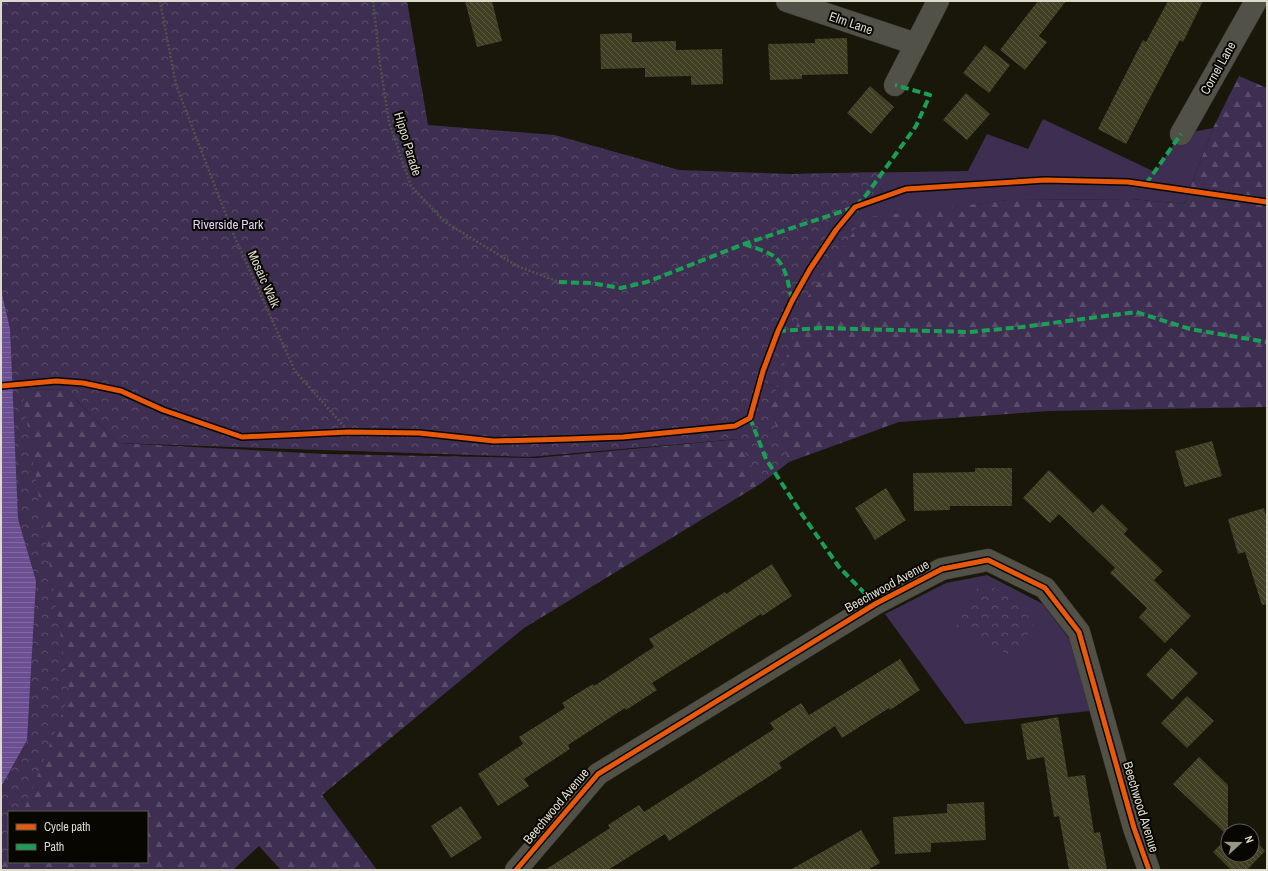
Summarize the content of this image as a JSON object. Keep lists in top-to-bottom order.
{
  "streets": {
    "street": ["Elm Lane", "Cornel Lane", "Beechwood Avenue"],
    "path": ["Hippo Parade", "Mosaic Walk"]
  },
  "parks": ["Riverside Park"],
  "legend": ["Cycle path", "Path"],
  "north": "right"
}
